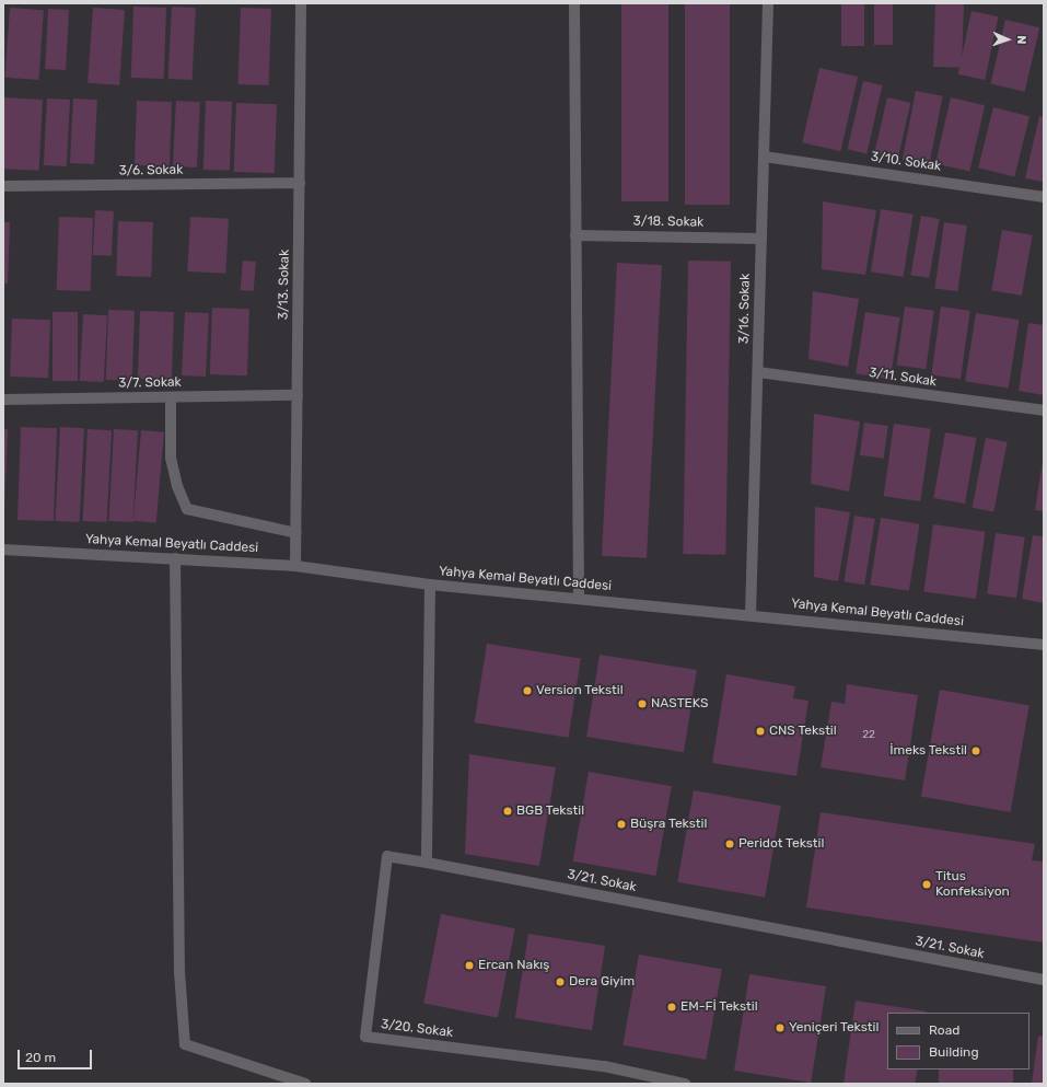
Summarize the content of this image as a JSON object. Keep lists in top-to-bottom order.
{
  "streets": {
    "street": [
      "3/10. Sokak",
      "3/6. Sokak",
      "3/18. Sokak",
      "3/13. Sokak",
      "3/16. Sokak",
      "3/11. Sokak",
      "3/7. Sokak",
      "Yahya Kemal Beyatlı Caddesi",
      "3/21. Sokak",
      "3/20. Sokak"
    ]
  },
  "crossings": [
    ["3/10. Sokak", "3/16. Sokak"],
    ["3/6. Sokak", "3/13. Sokak"],
    ["3/18. Sokak", "3/16. Sokak"],
    ["3/13. Sokak", "3/7. Sokak"],
    ["3/13. Sokak", "Yahya Kemal Beyatlı Caddesi"],
    ["3/16. Sokak", "3/11. Sokak"],
    ["3/16. Sokak", "Yahya Kemal Beyatlı Caddesi"],
    ["3/21. Sokak", "3/20. Sokak"]
  ],
  "places": [
    "Version Tekstil",
    "NASTEKS",
    "CNS Tekstil",
    "İmeks Tekstil",
    "BGB Tekstil",
    "Büşra Tekstil",
    "Peridot Tekstil",
    "Titus Konfeksiyon",
    "Ercan Nakış",
    "Dera Giyim",
    "EM-Fİ Tekstil",
    "Yeniçeri Tekstil"
  ],
  "house_numbers": ["22"],
  "legend": ["Road", "Building"],
  "scale_bar": "20 m",
  "north": "right"
}
